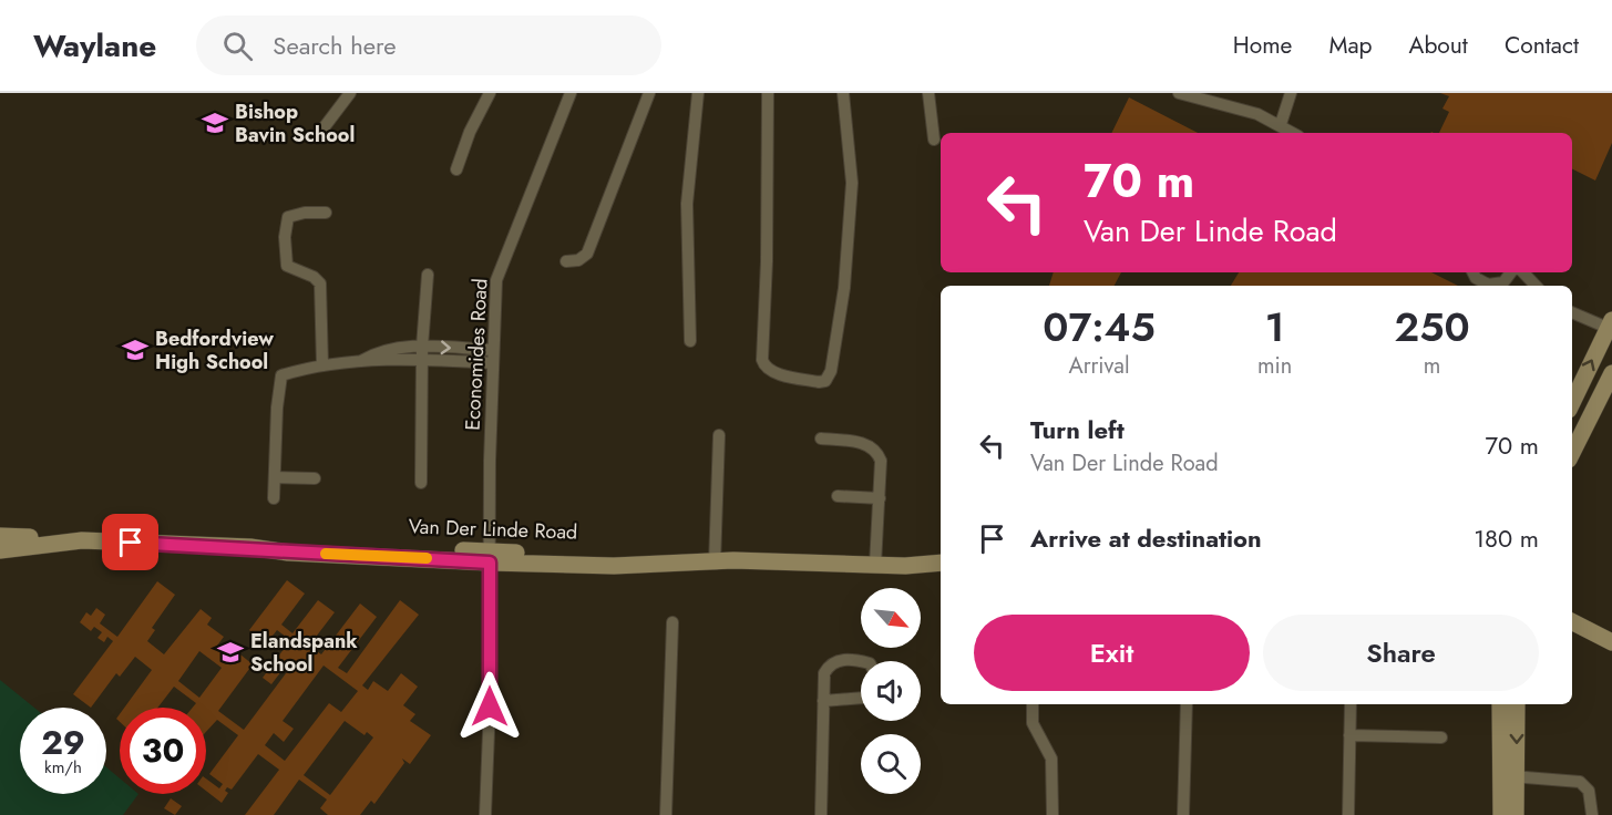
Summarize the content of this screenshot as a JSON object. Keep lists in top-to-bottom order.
{
  "streets": {
    "main road": ["Van Der Linde Road"],
    "street": ["Economides Road"]
  },
  "crossings": [
    ["Economides Road", "Van Der Linde Road"]
  ],
  "places": {
    "school or university": ["Bishop Bavin School", "Bedfordview High School", "Elandspank School"]
  },
  "north": "bottom right",
  "page": {
    "header": "Waylane",
    "search": "Search here",
    "nav": [
      "Home",
      "Map",
      "About",
      "Contact"
    ],
    "turn": ["70 m", "Van Der Linde Road"],
    "eta": [
      "07:45",
      "Arrival",
      "1",
      "min",
      "250",
      "m"
    ],
    "list": [
      {
        "name": "Turn left",
        "note": "Van Der Linde Road",
        "value": "70 m"
      },
      {
        "name": "Arrive at destination",
        "value": "180 m"
      }
    ],
    "buttons": ["Exit", "Share"],
    "speed": "29 km/h",
    "limit": "30"
  }
}
